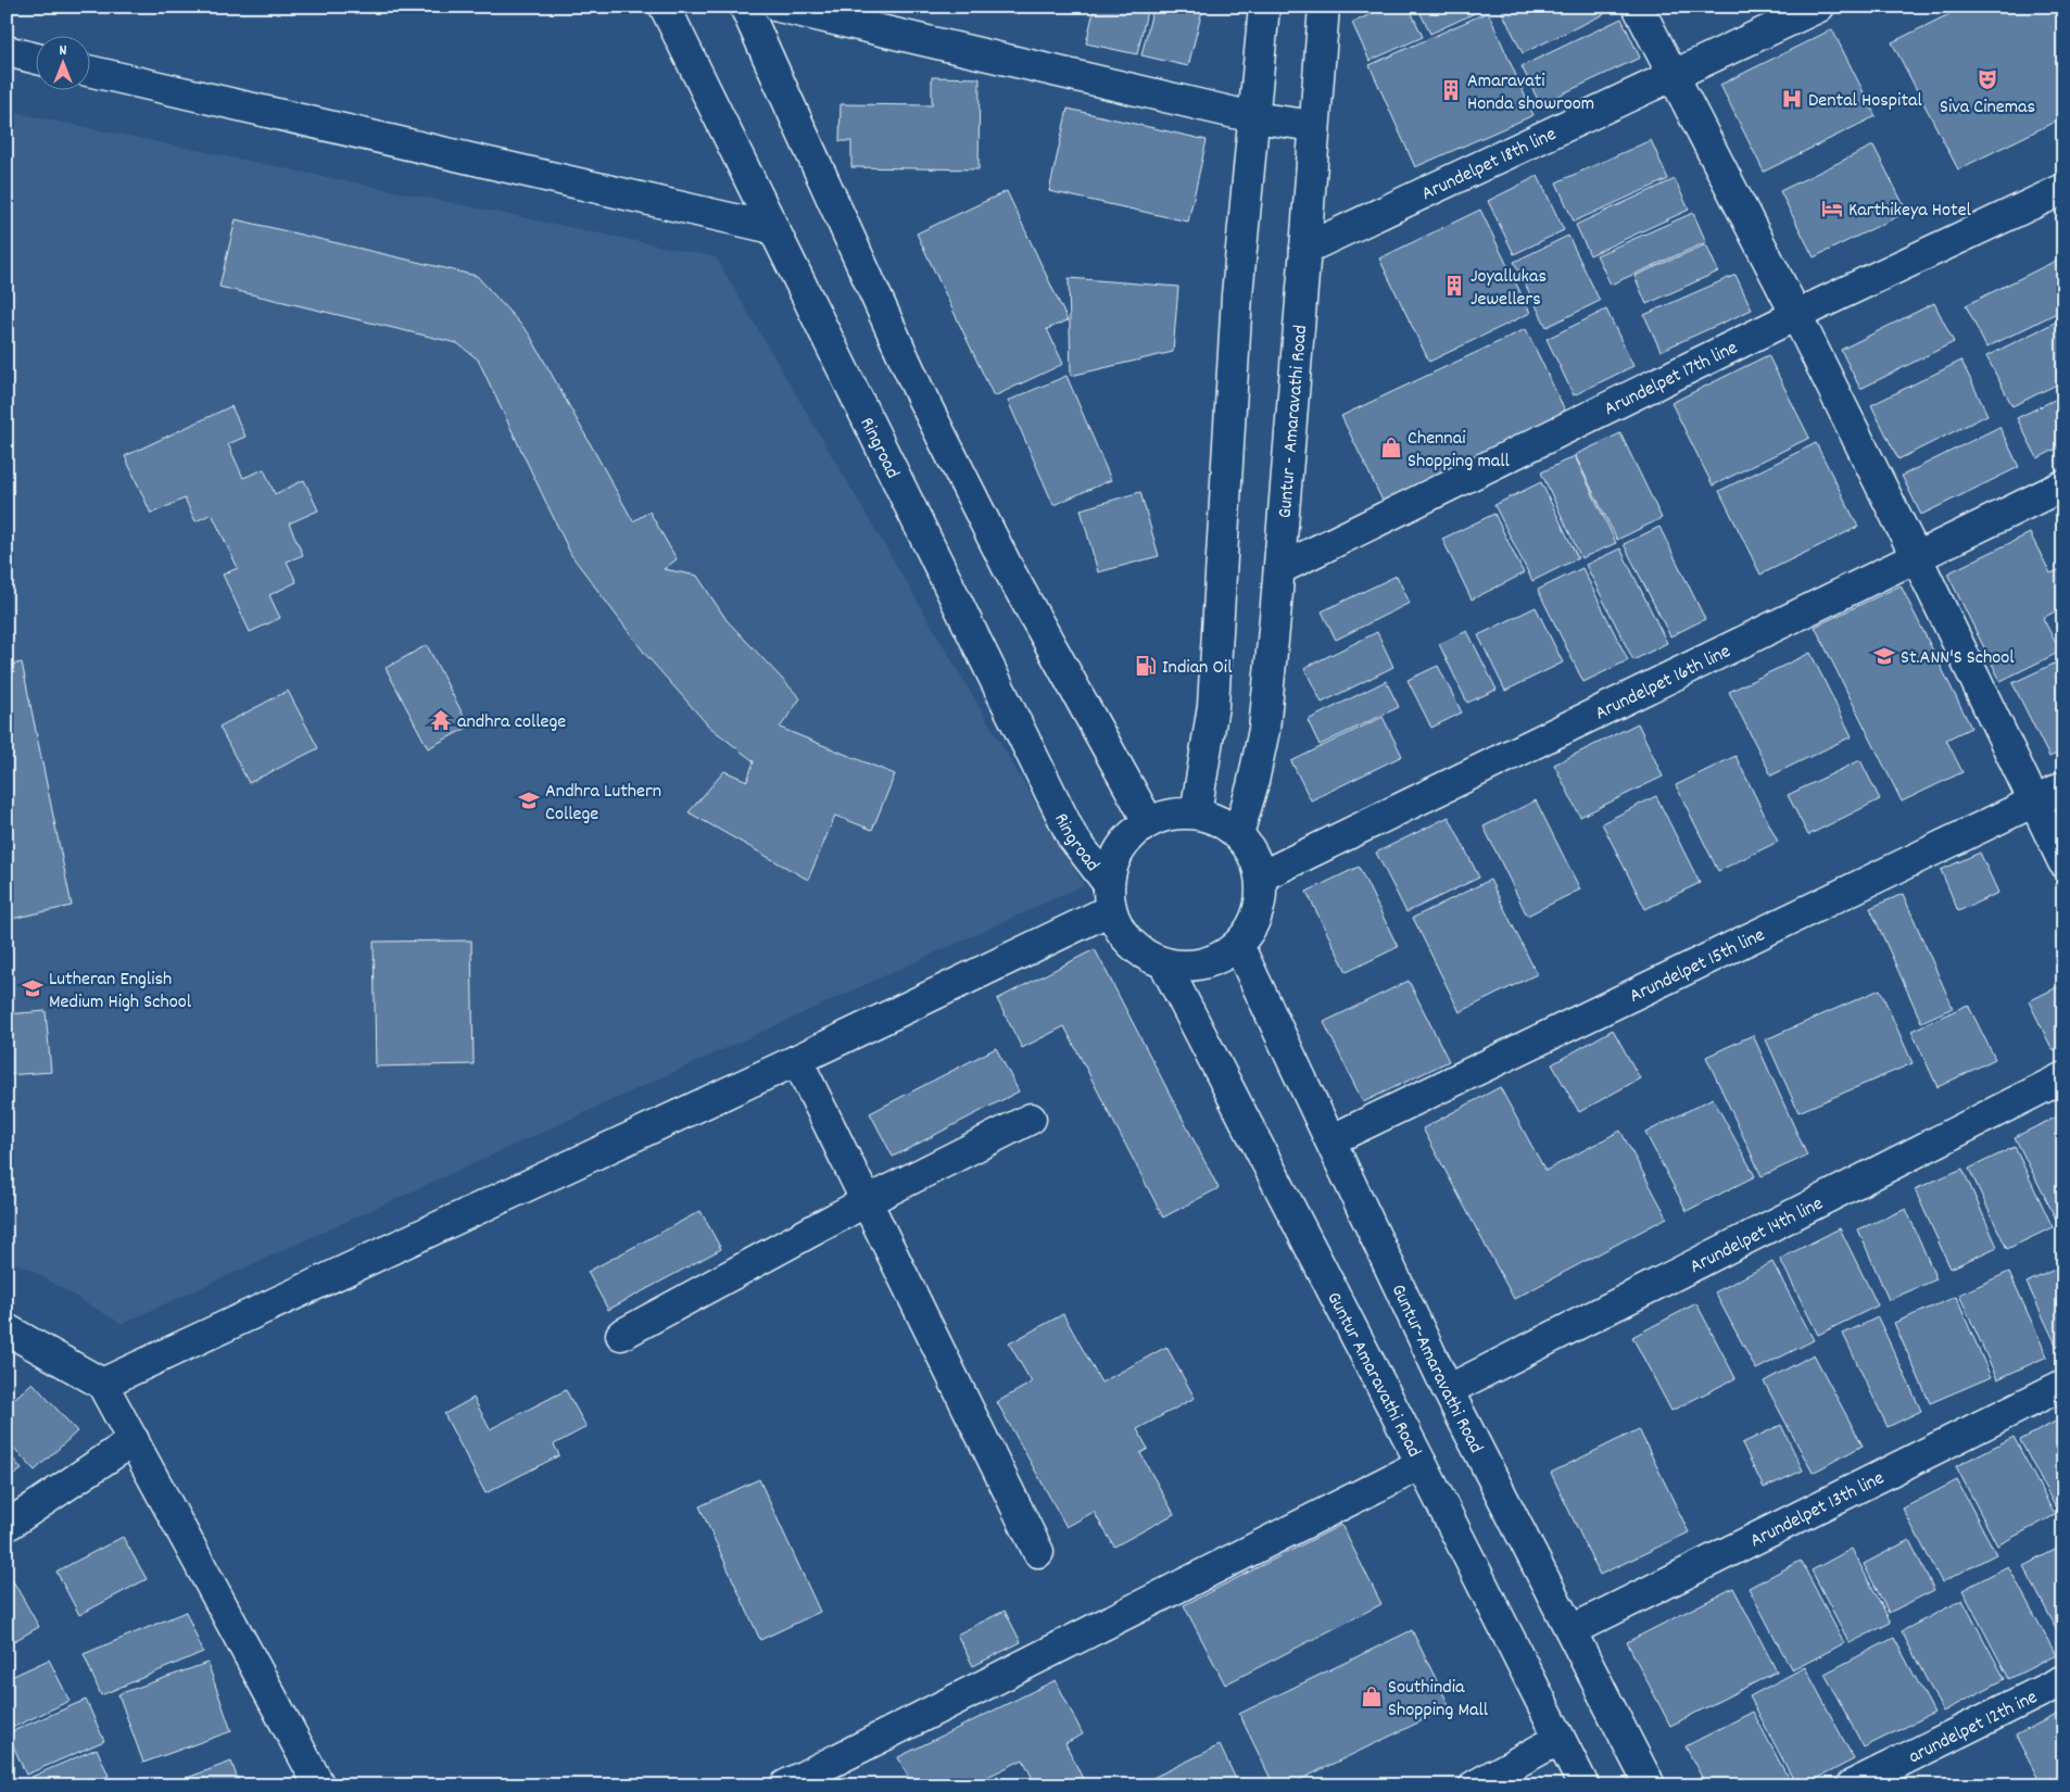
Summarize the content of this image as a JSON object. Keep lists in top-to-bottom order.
{
  "streets": {
    "street": [
      "Arundelpet 18th line",
      "Arundelpet 17th line",
      "Guntur - Amaravathi Road",
      "Ringroad",
      "Arundelpet 16th line",
      "Arundelpet 15th line",
      "Arundelpet 14th line",
      "Guntur-Amaravathi Road",
      "Guntur Amaravathi Road",
      "Arundelpet 13th line",
      "arundelpet 12th ine"
    ]
  },
  "crossings": [
    ["Arundelpet 18th line", "Guntur - Amaravathi Road"],
    ["Arundelpet 17th line", "Guntur - Amaravathi Road"],
    ["Guntur - Amaravathi Road", "Ringroad"],
    ["Guntur - Amaravathi Road", "Arundelpet 16th line"],
    ["Guntur - Amaravathi Road", "Guntur-Amaravathi Road"],
    ["Guntur - Amaravathi Road", "Guntur Amaravathi Road"],
    ["Ringroad", "Arundelpet 16th line"],
    ["Ringroad", "Guntur-Amaravathi Road"],
    ["Ringroad", "Guntur Amaravathi Road"],
    ["Arundelpet 16th line", "Guntur-Amaravathi Road"],
    ["Arundelpet 16th line", "Guntur Amaravathi Road"],
    ["Arundelpet 15th line", "Guntur-Amaravathi Road"],
    ["Arundelpet 14th line", "Guntur-Amaravathi Road"],
    ["Guntur-Amaravathi Road", "Guntur Amaravathi Road"],
    ["Guntur-Amaravathi Road", "Arundelpet 13th line"]
  ],
  "places": {
    "theatre": ["Siva Cinemas"],
    "building": ["Amaravati Honda showroom", "Joyallukas Jewellers"],
    "hospital": ["Dental Hospital"],
    "hotel": ["Karthikeya Hotel"],
    "shop": ["Chennai Shopping mall", "Southindia Shopping Mall"],
    "school or university": ["St.ANN'S School", "Andhra Luthern College", "Lutheran English Medium High School"],
    "fuel station": ["Indian Oil"],
    "temple": ["andhra college"]
  },
  "north": "top"
}
